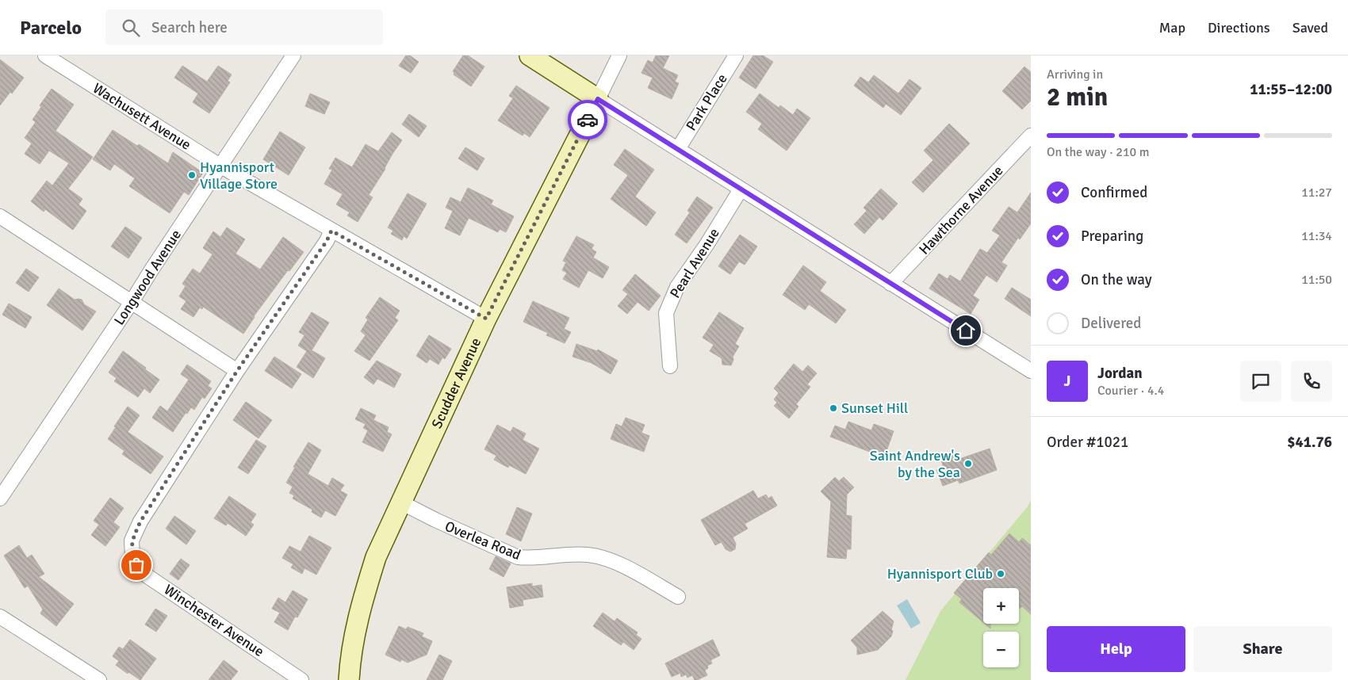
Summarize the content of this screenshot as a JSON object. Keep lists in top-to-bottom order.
{
  "streets": {
    "street": [
      "Park Place",
      "Wachusett Avenue",
      "Hawthorne Avenue",
      "Pearl Avenue",
      "Longwood Avenue",
      "Scudder Avenue",
      "Overlea Road",
      "Winchester Avenue"
    ]
  },
  "crossings": [
    ["Wachusett Avenue", "Longwood Avenue"],
    ["Wachusett Avenue", "Scudder Avenue"],
    ["Scudder Avenue", "Overlea Road"]
  ],
  "places": [
    "Hyannisport Village Store",
    "Sunset Hill",
    "Saint Andrew's by the Sea",
    "Hyannisport Club"
  ],
  "page": {
    "header": "Parcelo",
    "search": "Search here",
    "nav": ["Map", "Directions", "Saved"],
    "heading": ["2 min", "Arriving in", "11:55–12:00"],
    "panel": [
      "Jordan",
      "Courier · 4.4",
      "Order #1021",
      "$41.76"
    ],
    "bar": "On the way · 210 m",
    "list": [
      ["Confirmed", "11:27"],
      ["Preparing", "11:34"],
      ["On the way", "11:50"],
      "Delivered"
    ],
    "round": "J",
    "map_buttons": ["+", "−"],
    "buttons": ["Help", "Share"]
  }
}
